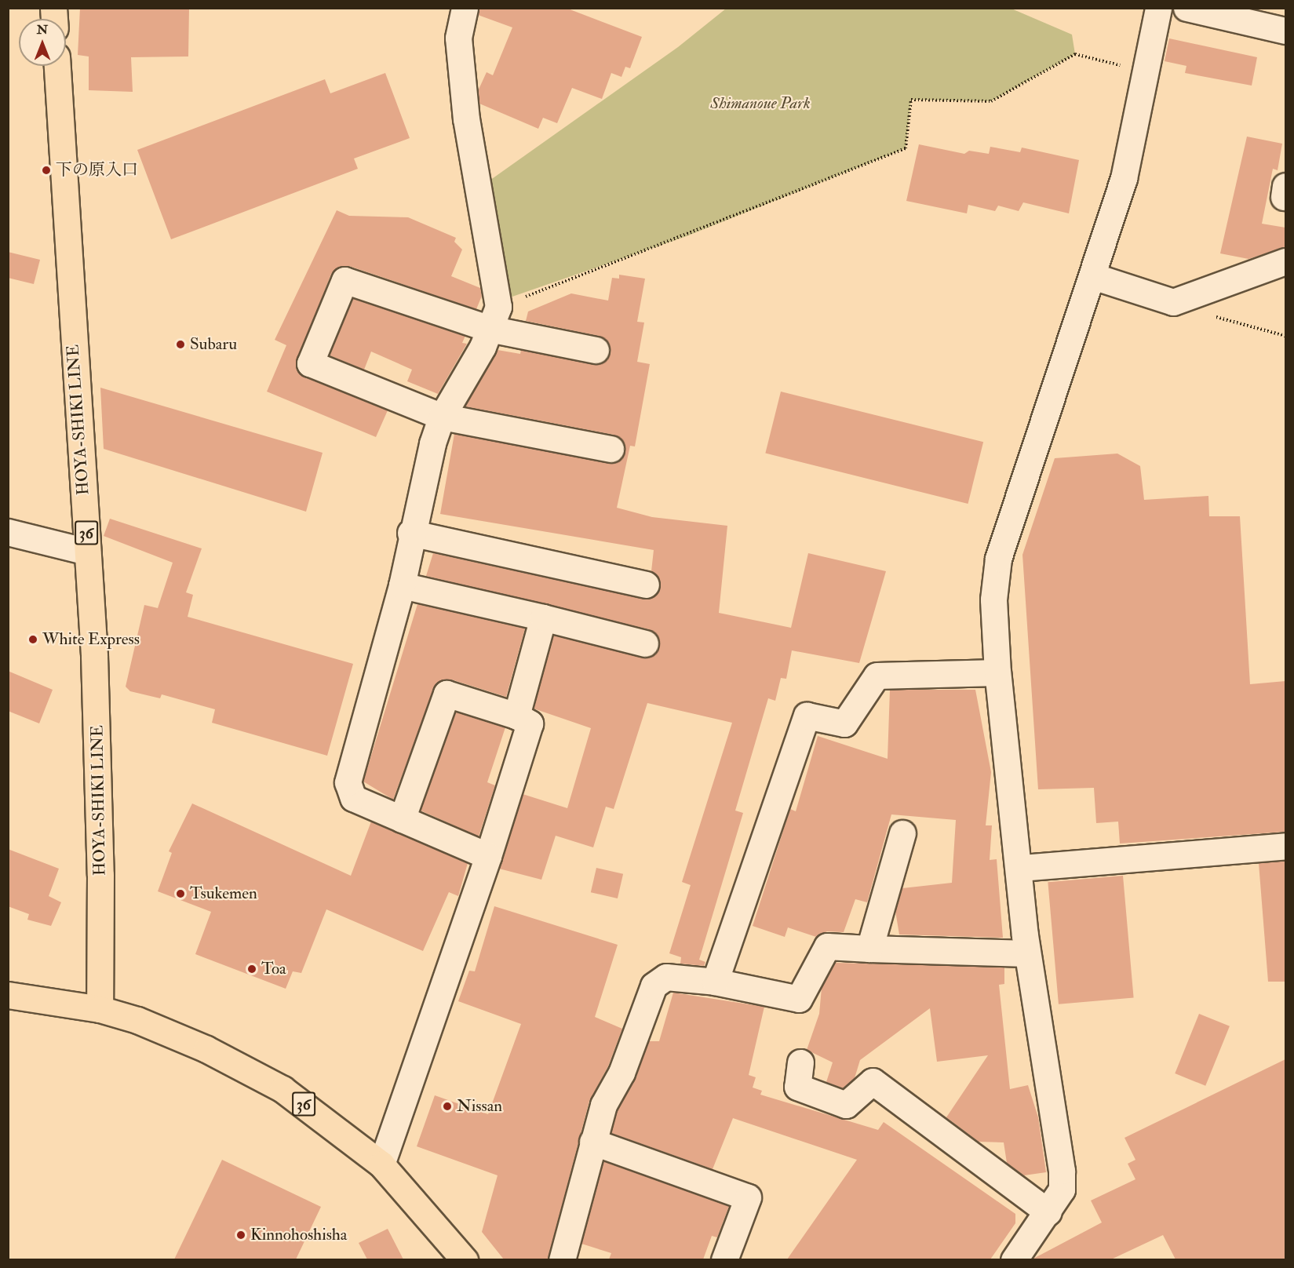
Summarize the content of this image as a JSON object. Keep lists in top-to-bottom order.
{
  "streets": {
    "main road": ["HOYA-SHIKI LINE", "36"]
  },
  "crossings": [
    ["HOYA-SHIKI LINE", "36"]
  ],
  "parks": ["Shimanoue Park"],
  "places": [
    "下の原入口",
    "Subaru",
    "White Express",
    "Tsukemen",
    "Toa",
    "Nissan",
    "Kinnohoshisha"
  ],
  "north": "top"
}
